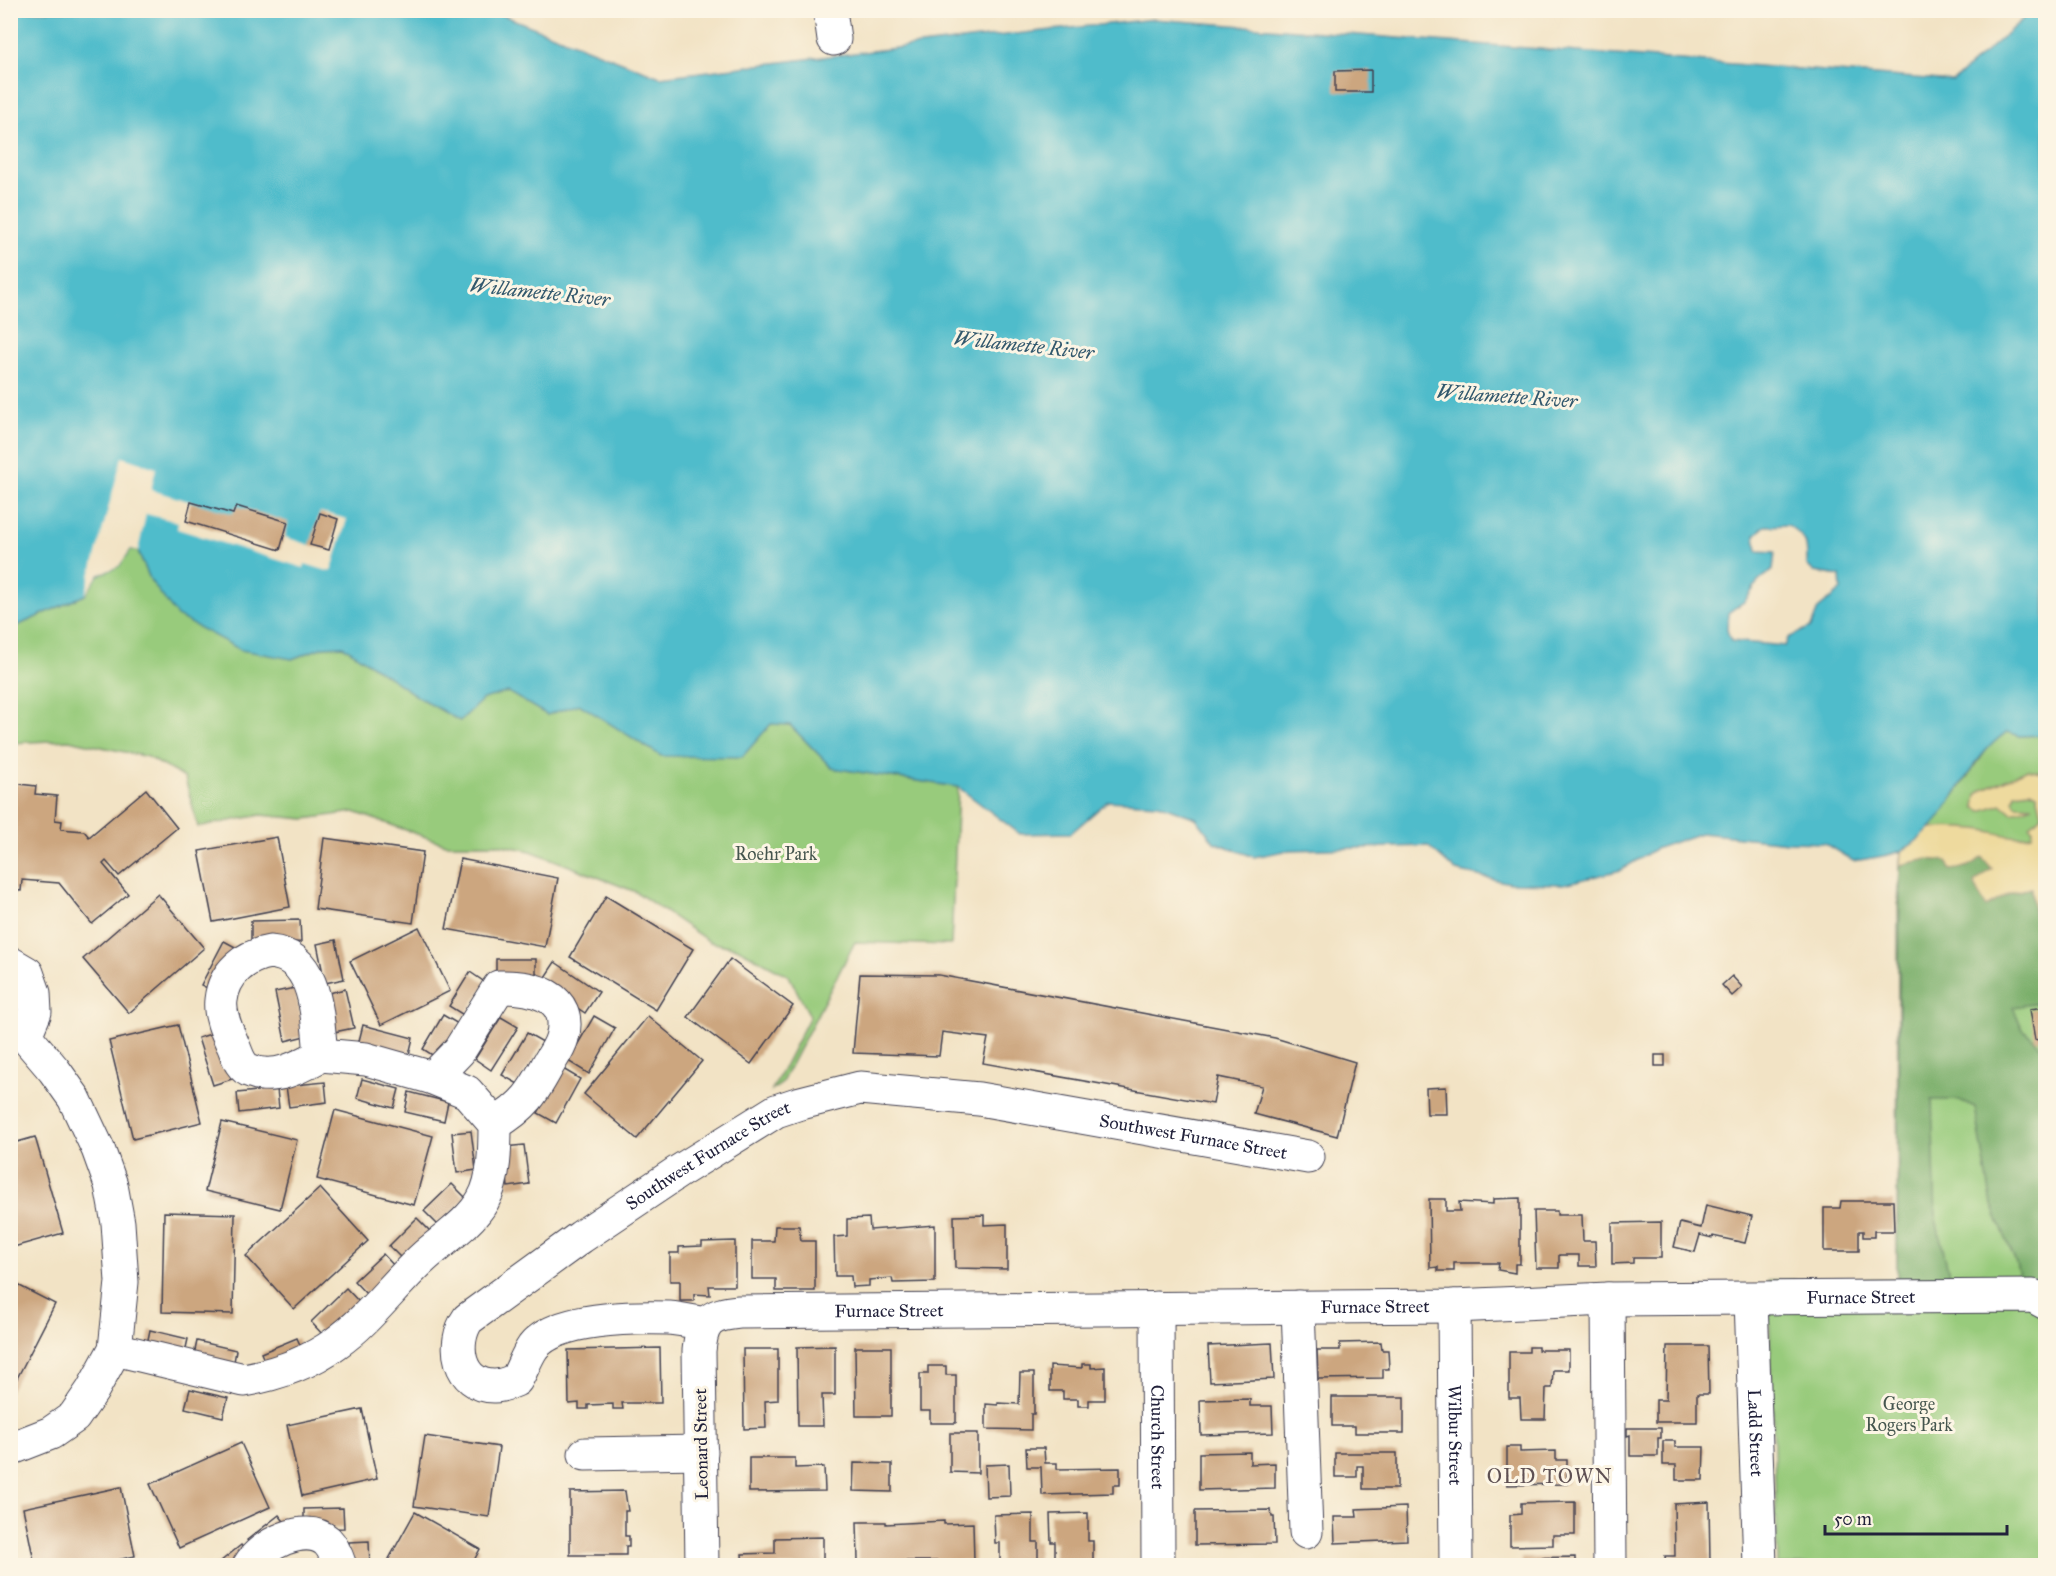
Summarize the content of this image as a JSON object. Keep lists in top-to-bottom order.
{
  "streets": {
    "street": [
      "Southwest Furnace Street",
      "Furnace Street",
      "Ladd Street",
      "Wilbur Street",
      "Church Street",
      "Leonard Street"
    ]
  },
  "crossings": [
    ["Southwest Furnace Street", "Furnace Street"],
    ["Southwest Furnace Street", "Leonard Street"],
    ["Furnace Street", "Ladd Street"],
    ["Furnace Street", "Wilbur Street"],
    ["Furnace Street", "Church Street"],
    ["Furnace Street", "Leonard Street"]
  ],
  "districts": ["OLD TOWN"],
  "water": ["Willamette River"],
  "parks": ["Roehr Park", "George Rogers Park"],
  "scale_bar": "50 m"
}
